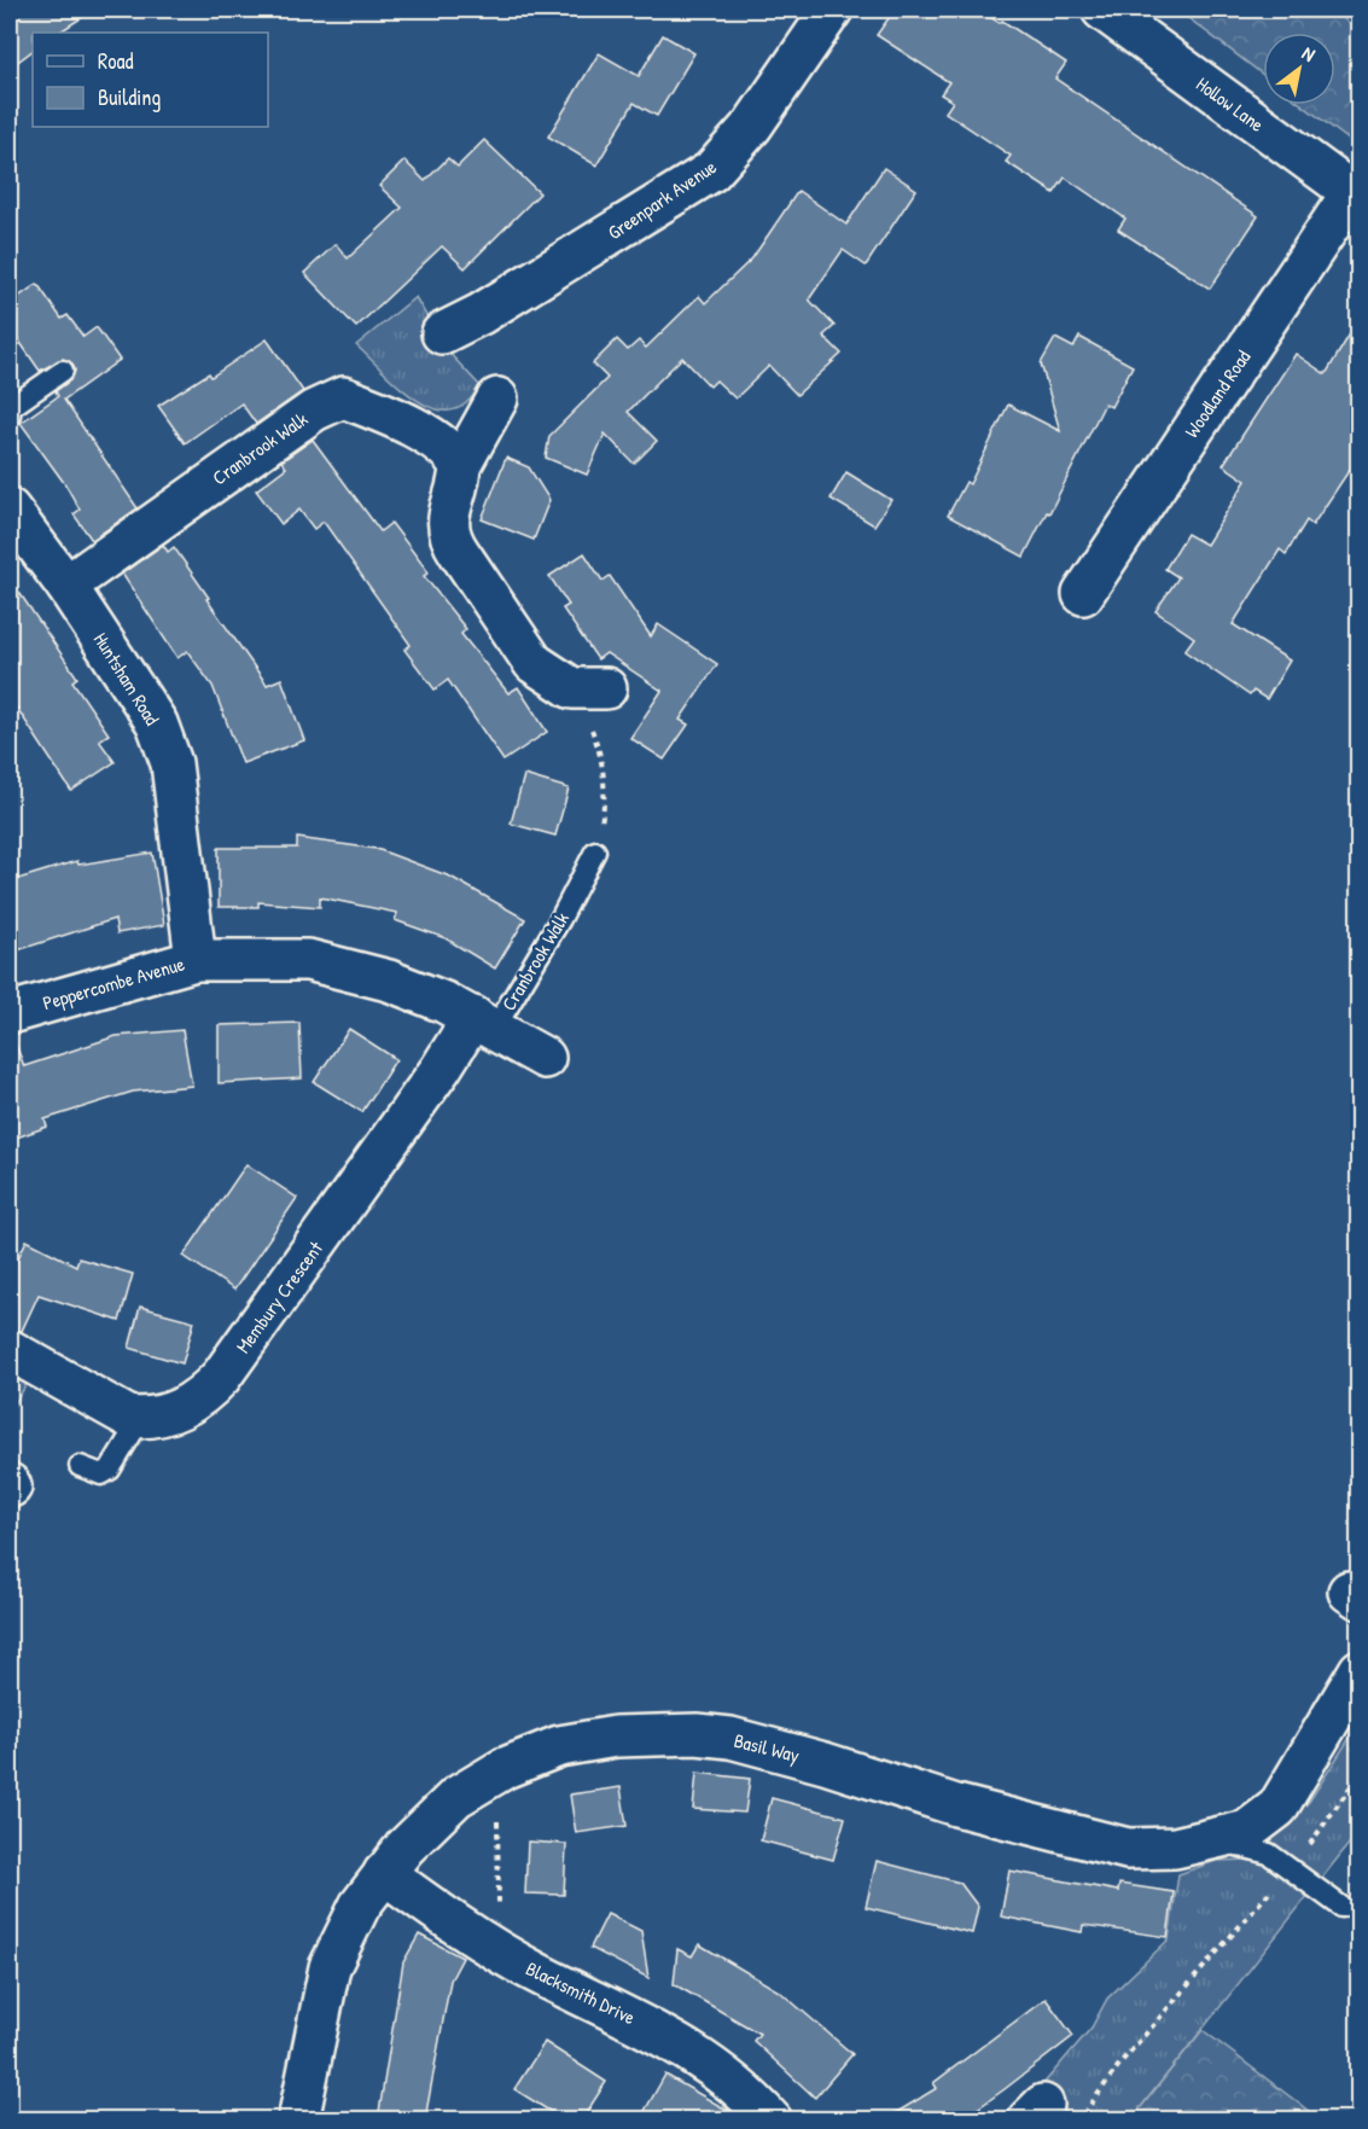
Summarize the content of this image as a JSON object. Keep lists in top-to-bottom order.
{
  "streets": {
    "street": [
      "Hollow Lane",
      "Greenpark Avenue",
      "Woodland Road",
      "Cranbrook Walk",
      "Huntsham Road",
      "Peppercombe Avenue",
      "Membury Crescent",
      "Basil Way",
      "Blacksmith Drive"
    ]
  },
  "crossings": [
    ["Hollow Lane", "Woodland Road"],
    ["Cranbrook Walk", "Huntsham Road"],
    ["Cranbrook Walk", "Peppercombe Avenue"],
    ["Cranbrook Walk", "Membury Crescent"],
    ["Huntsham Road", "Peppercombe Avenue"],
    ["Peppercombe Avenue", "Membury Crescent"],
    ["Basil Way", "Blacksmith Drive"]
  ],
  "legend": ["Road", "Building"],
  "north": "top right"
}
